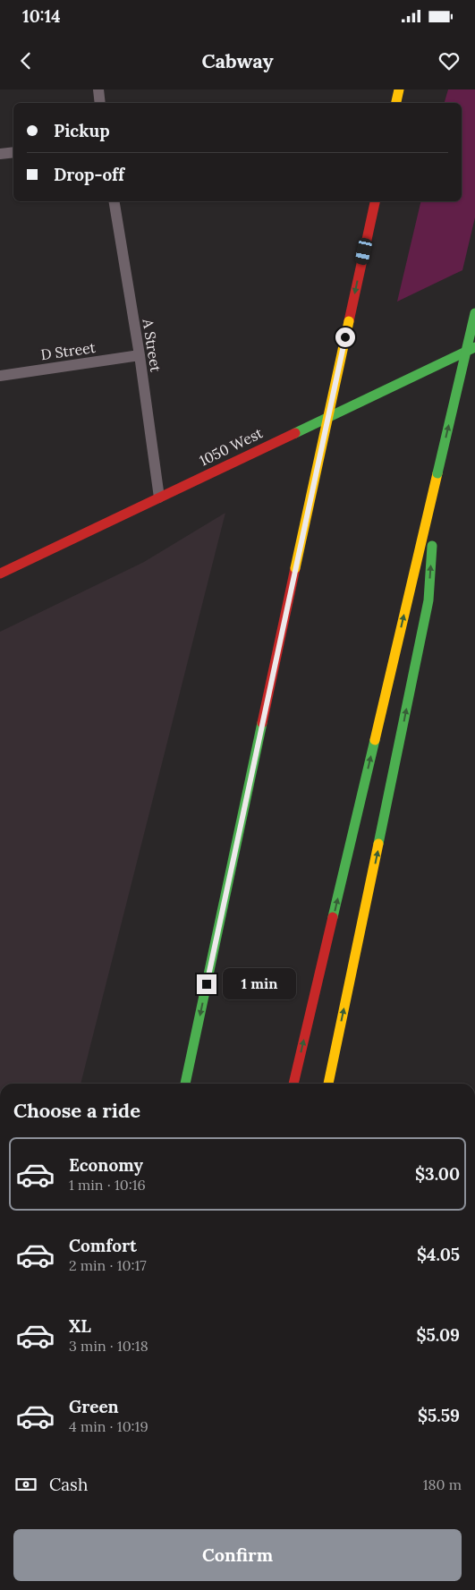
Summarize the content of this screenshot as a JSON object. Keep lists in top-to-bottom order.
{
  "streets": {
    "main road": ["1050 West"],
    "lane": ["A Street", "D Street"]
  },
  "crossings": [
    ["A Street", "D Street"],
    ["A Street", "1050 West"]
  ],
  "page": {
    "status": "10:14",
    "header": "Cabway",
    "banner": ["Pickup", "Drop-off"],
    "bubble": "1 min",
    "heading": "Choose a ride",
    "list": [
      {
        "name": "Economy",
        "note": "1 min · 10:16",
        "value": "$3.00"
      },
      {
        "name": "Comfort",
        "note": "2 min · 10:17",
        "value": "$4.05"
      },
      {
        "name": "XL",
        "note": "3 min · 10:18",
        "value": "$5.09"
      },
      {
        "name": "Green",
        "note": "4 min · 10:19",
        "value": "$5.59"
      }
    ],
    "pay": ["Cash", "180 m"],
    "buttons": "Confirm"
  }
}
